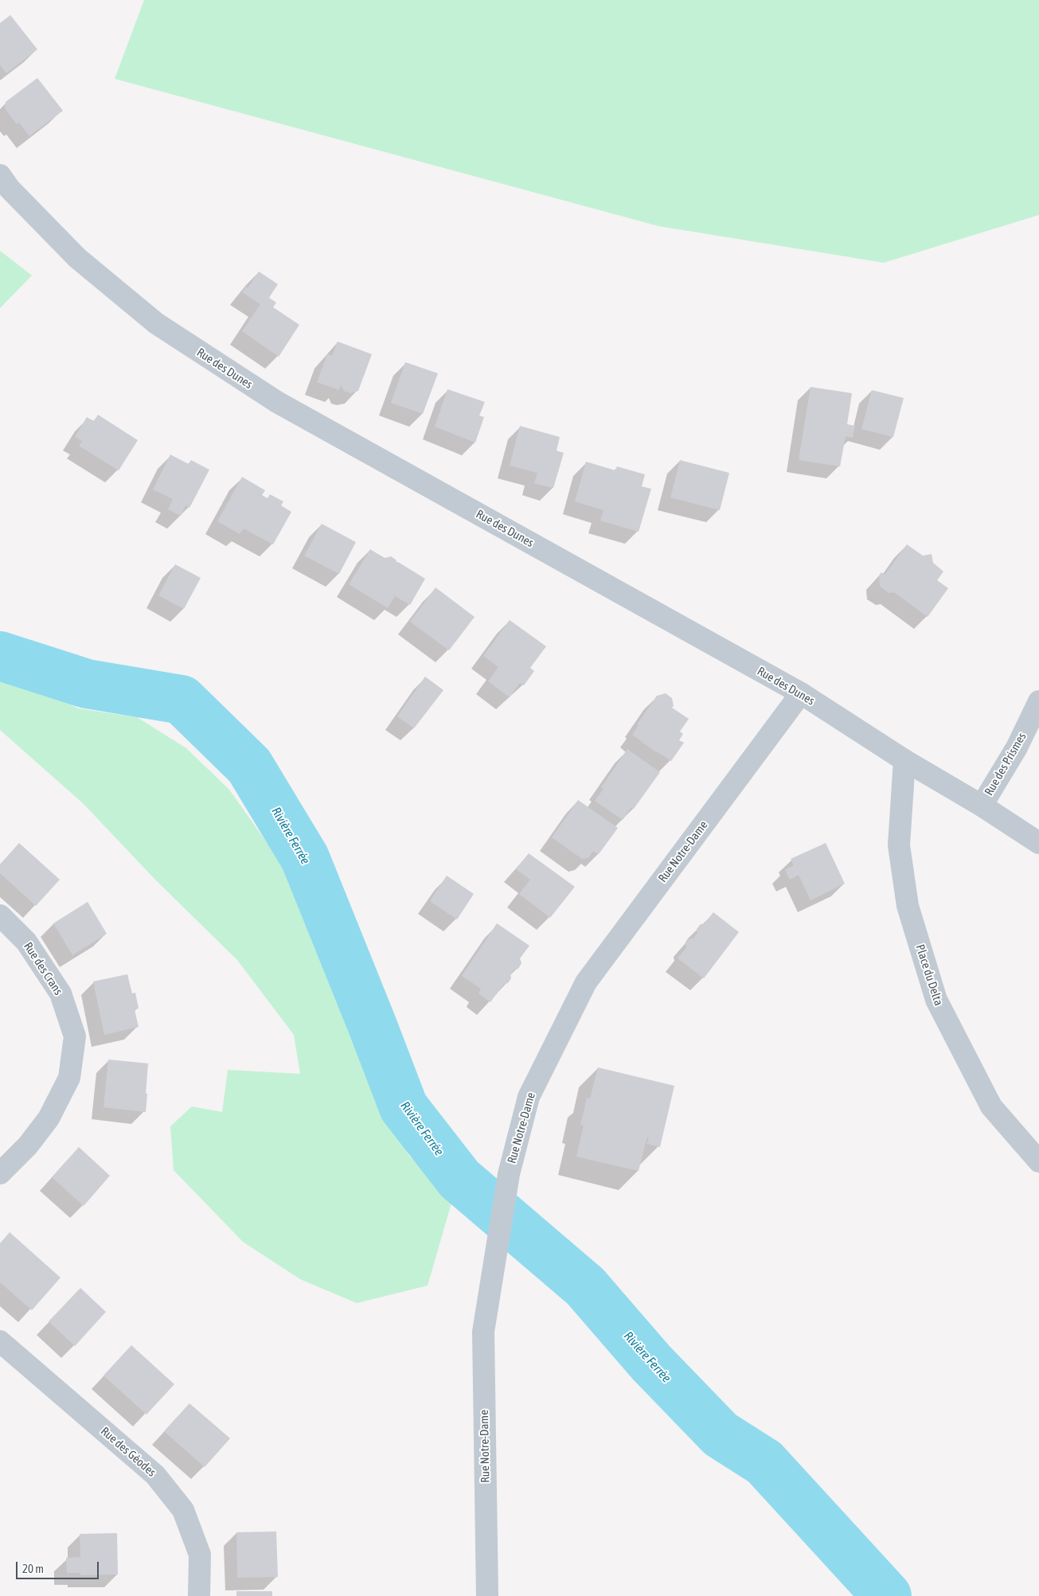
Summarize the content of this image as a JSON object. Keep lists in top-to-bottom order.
{
  "streets": {
    "street": [
      "Rue des Dunes",
      "Rue des Prismes",
      "Rue Notre-Dame",
      "Rue des Crans",
      "Place du Delta",
      "Rue des Géodes"
    ]
  },
  "crossings": [
    ["Rue des Dunes", "Rue des Prismes"],
    ["Rue des Dunes", "Rue Notre-Dame"],
    ["Rue des Dunes", "Place du Delta"]
  ],
  "water": ["Rivière Ferrée"],
  "scale_bar": "20 m"
}
